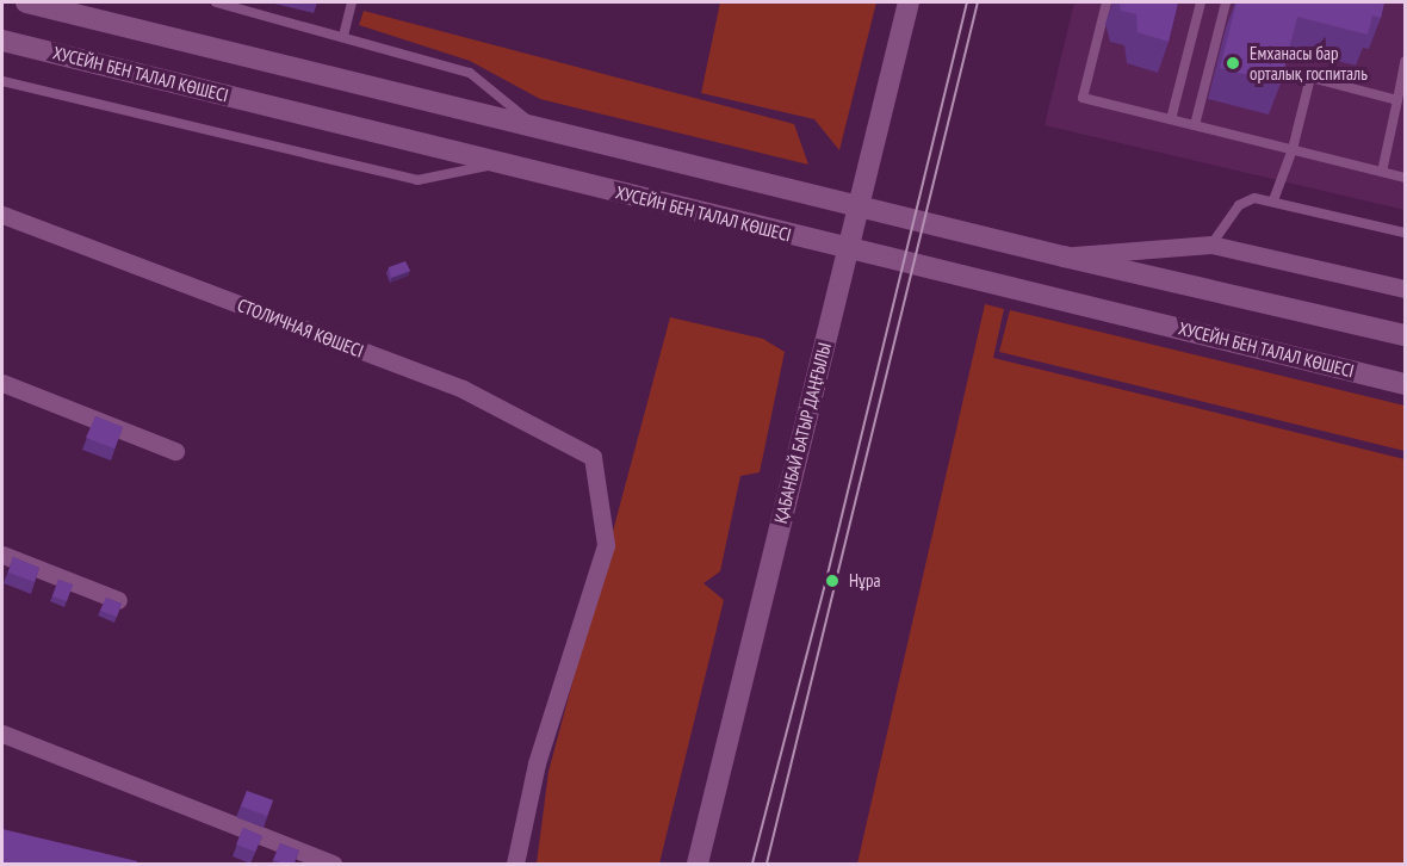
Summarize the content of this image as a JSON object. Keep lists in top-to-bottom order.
{
  "streets": {
    "street": ["ХУСЕЙН БЕН ТАЛАЛ КӨШЕСІ", "СТОЛИЧНАЯ КӨШЕСІ", "ҚАБАНБАЙ БАТЫР ДАҢҒЫЛЫ"]
  },
  "crossings": [
    ["ХУСЕЙН БЕН ТАЛАЛ КӨШЕСІ", "ҚАБАНБАЙ БАТЫР ДАҢҒЫЛЫ"]
  ],
  "places": ["Емханасы бар орталық госпиталь", "Нұра"]
}
